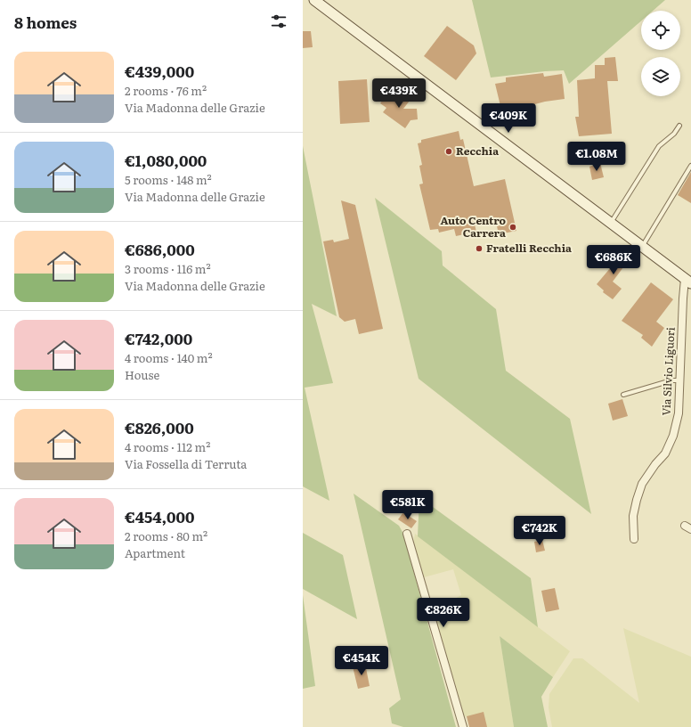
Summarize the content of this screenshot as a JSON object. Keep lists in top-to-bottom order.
{
  "streets": {
    "street": ["Via Silvio Liguori"]
  },
  "places": ["Recchia", "Auto Centro Carrera", "Fratelli Recchia"],
  "page": {
    "heading": "8 homes",
    "list": [
      {
        "name": "€439,000",
        "note": "2 rooms · 76 m² · Via Madonna delle Grazie"
      },
      {
        "name": "€1,080,000",
        "note": "5 rooms · 148 m² · Via Madonna delle Grazie"
      },
      {
        "name": "€686,000",
        "note": "3 rooms · 116 m² · Via Madonna delle Grazie"
      },
      {
        "name": "€742,000",
        "note": "4 rooms · 140 m² · House"
      },
      {
        "name": "€826,000",
        "note": "4 rooms · 112 m² · Via Fossella di Terruta"
      },
      {
        "name": "€454,000",
        "note": "2 rooms · 80 m² · Apartment"
      }
    ],
    "price": [
      "€439K",
      "€409K",
      "€1.08M",
      "€686K",
      "€581K",
      "€742K",
      "€826K",
      "€454K"
    ]
  }
}
